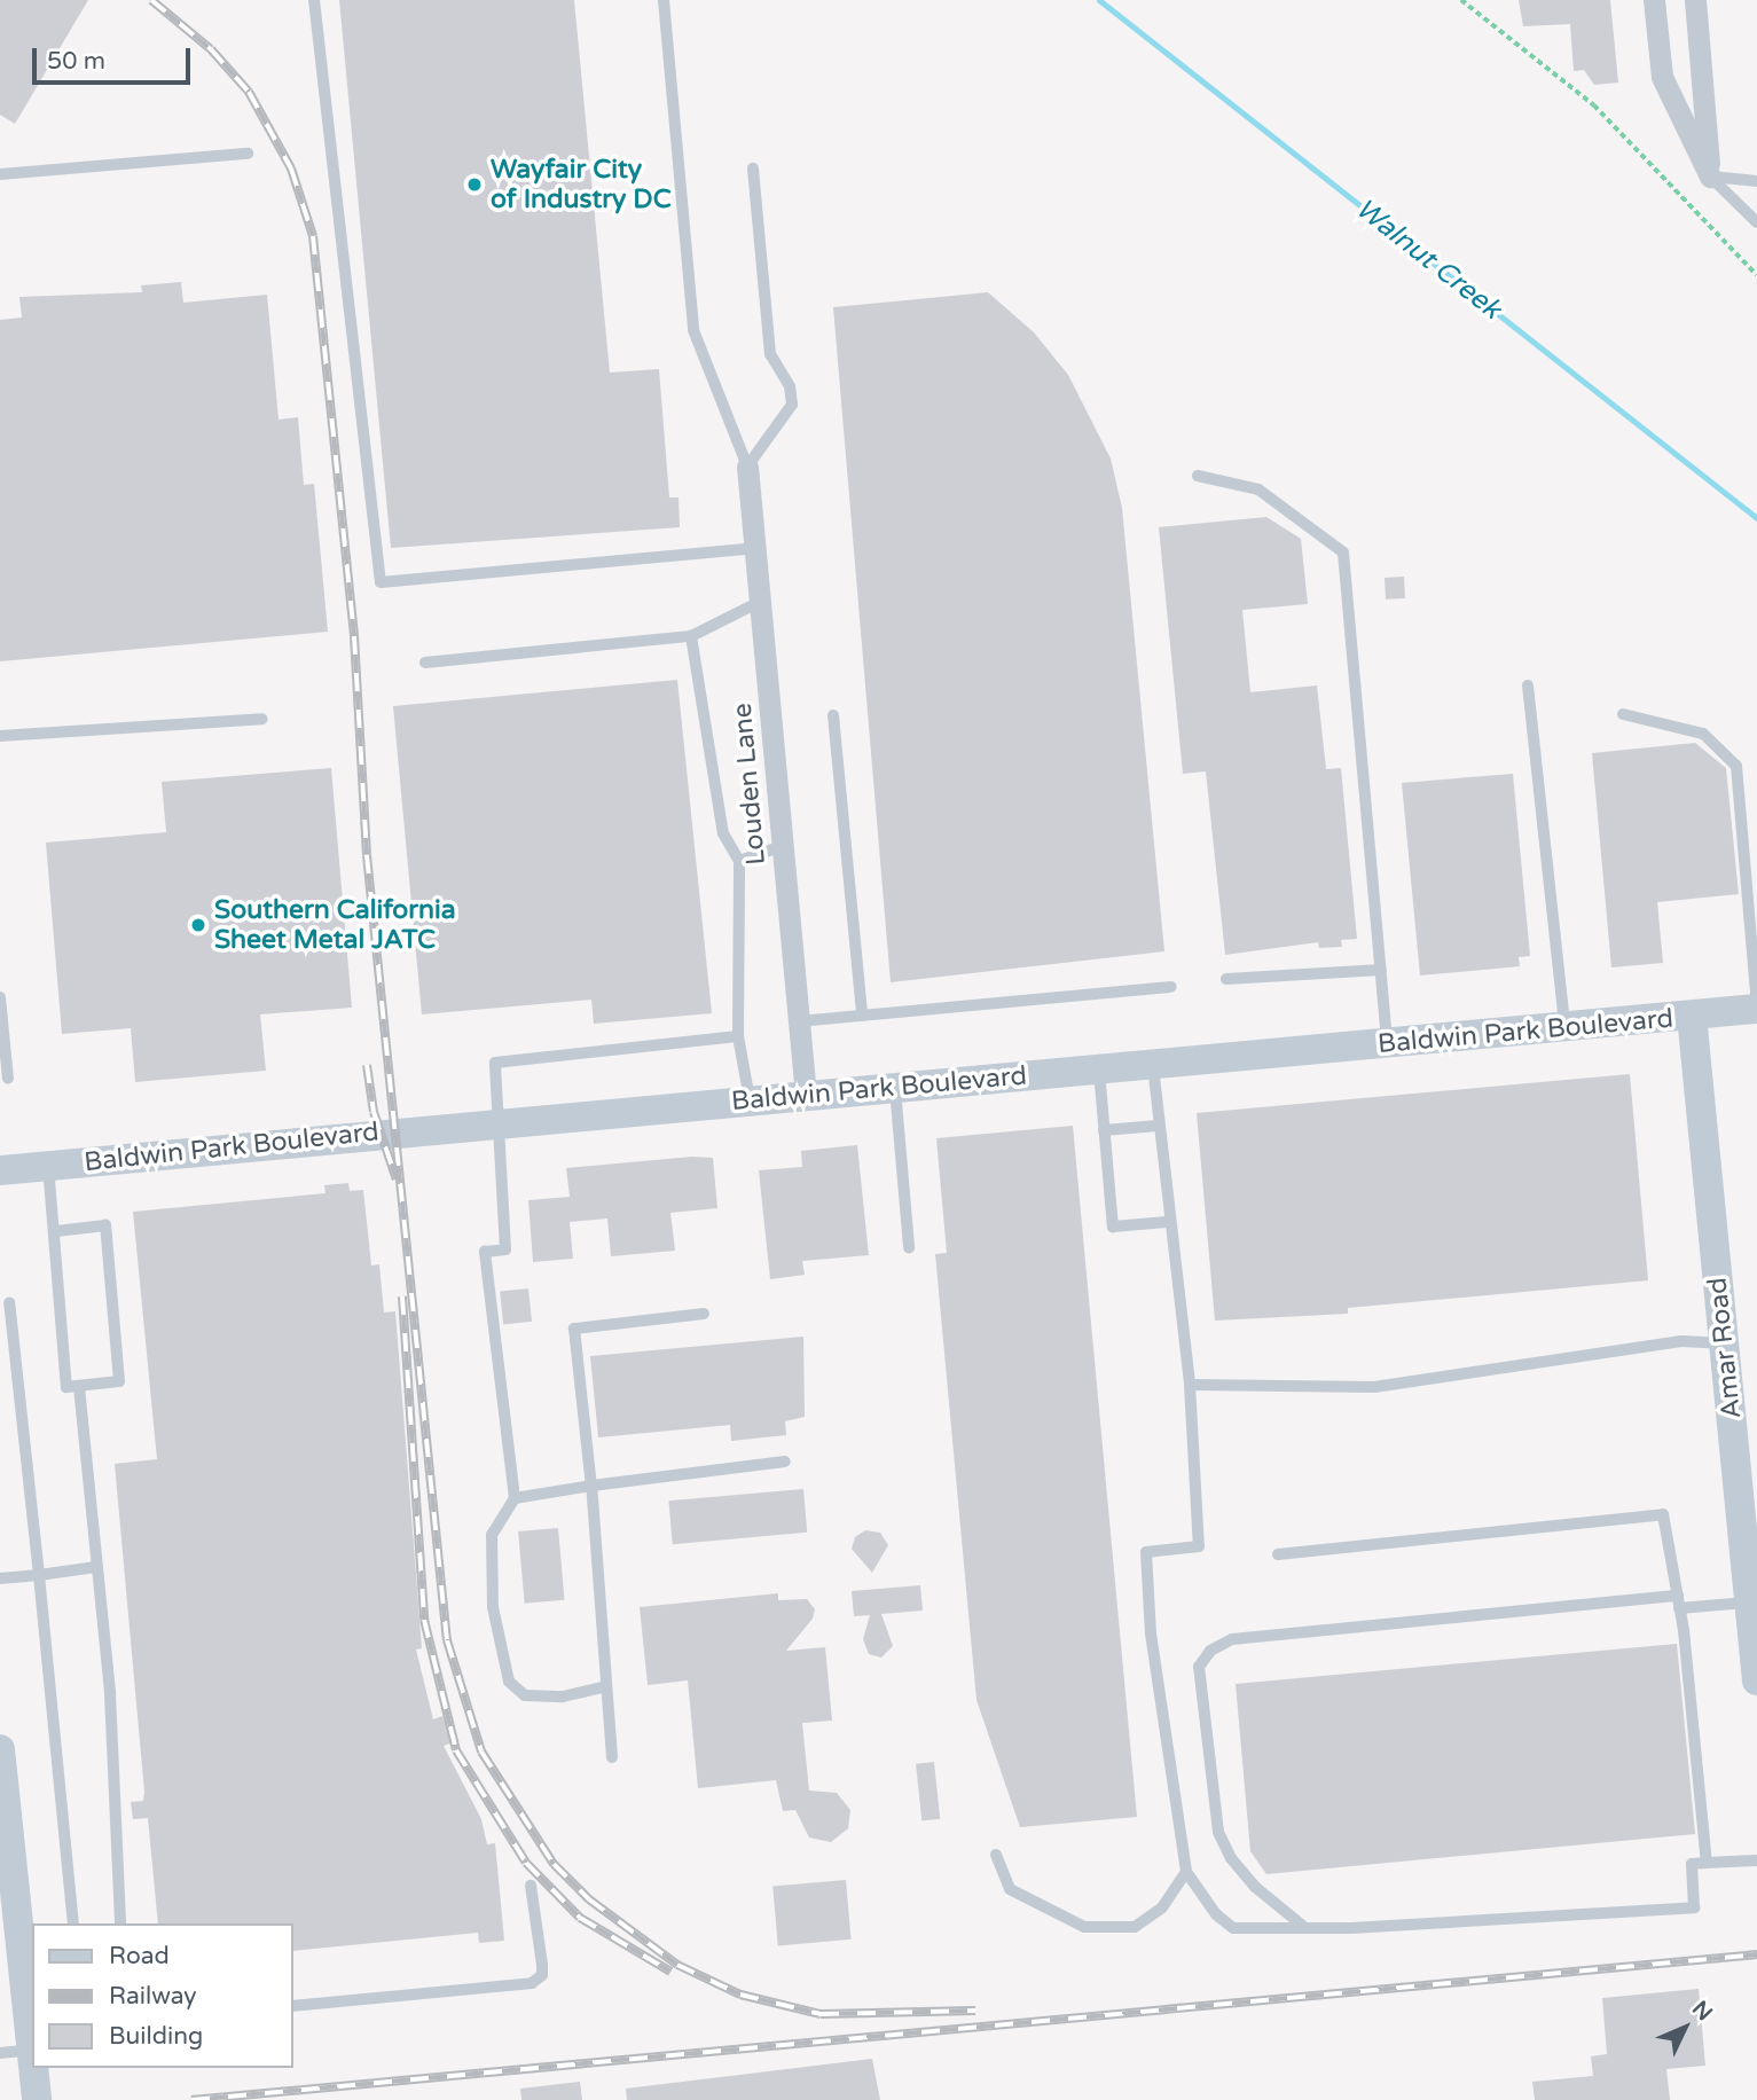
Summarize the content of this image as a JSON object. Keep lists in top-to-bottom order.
{
  "streets": {
    "main road": ["Baldwin Park Boulevard", "Amar Road"],
    "street": ["Louden Lane"]
  },
  "crossings": [
    ["Louden Lane", "Baldwin Park Boulevard"],
    ["Baldwin Park Boulevard", "Amar Road"]
  ],
  "water": ["Walnut Creek"],
  "places": ["Wayfair City of Industry DC", "Southern California Sheet Metal JATC"],
  "legend": ["Road", "Railway", "Building"],
  "scale_bar": "50 m",
  "north": "top right"
}
